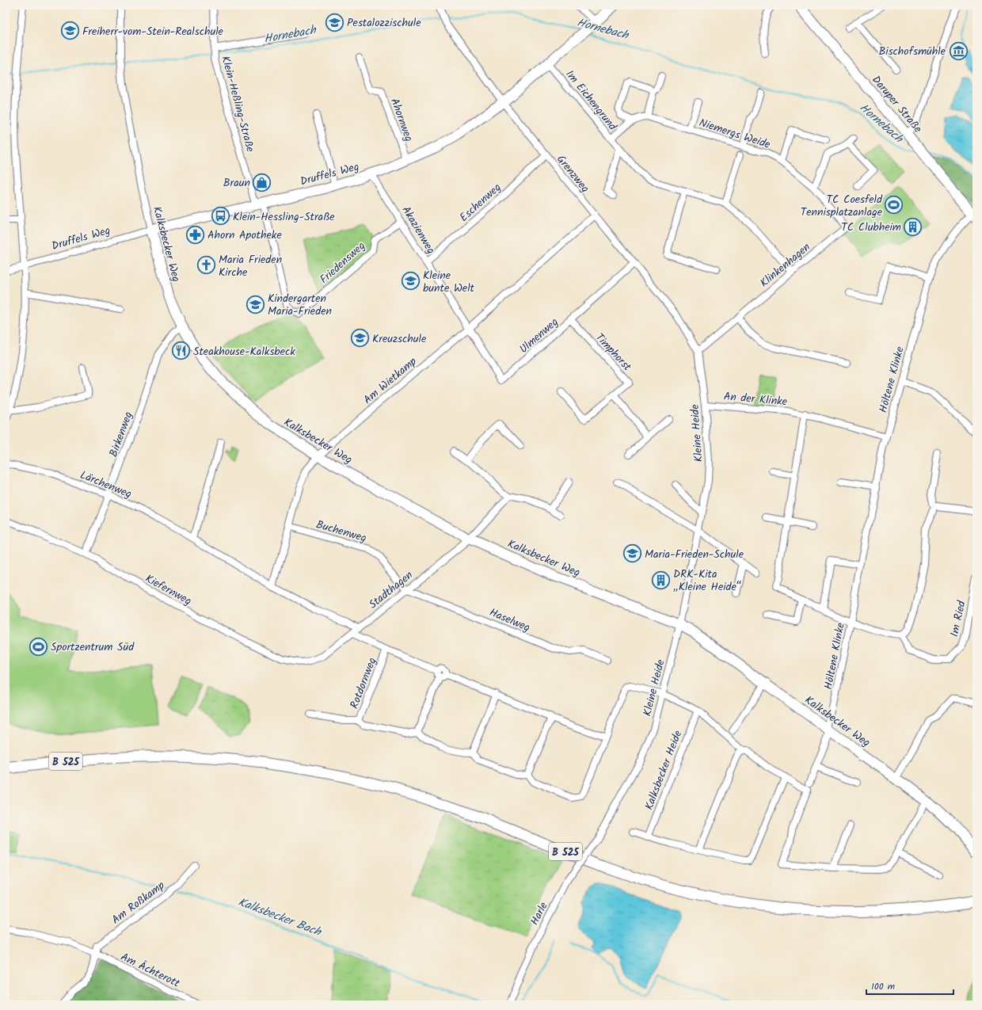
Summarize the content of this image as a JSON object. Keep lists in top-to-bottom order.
{
  "streets": {
    "main road": ["B 525"],
    "street": [
      "Im Eichengrund",
      "Klein-Heßling-Straße",
      "Daruper Straße",
      "Ahornweg",
      "Niemergs Weide",
      "Druffels Weg",
      "Grenzweg",
      "Eschenweg",
      "Akazienweg",
      "Kalksbecker Weg",
      "Friedensweg",
      "Klinkenhagen",
      "Ulmenweg",
      "Timphorst",
      "Höltene Klinke",
      "Am Wietkamp",
      "An der Klinke",
      "Kleine Heide",
      "Birkenweg",
      "Lärchenweg",
      "Buchenweg",
      "Kiefernweg",
      "Stadthagen",
      "Im Ried",
      "Haselweg",
      "Rotdornweg",
      "Kalksbecker Heide",
      "Am Roßkamp",
      "Harle",
      "Am Ächterott"
    ]
  },
  "crossings": [
    ["Im Eichengrund", "Druffels Weg"],
    ["Im Eichengrund", "Klinkenhagen"],
    ["Klein-Heßling-Straße", "Druffels Weg"],
    ["Klein-Heßling-Straße", "Friedensweg"],
    ["Daruper Straße", "Höltene Klinke"],
    ["Ahornweg", "Druffels Weg"],
    ["Niemergs Weide", "Klinkenhagen"],
    ["Druffels Weg", "Grenzweg"],
    ["Druffels Weg", "Akazienweg"],
    ["Druffels Weg", "Kalksbecker Weg"],
    ["Druffels Weg", "Friedensweg"],
    ["Grenzweg", "Eschenweg"],
    ["Grenzweg", "Klinkenhagen"],
    ["Grenzweg", "Ulmenweg"],
    ["Grenzweg", "Am Wietkamp"],
    ["Grenzweg", "Kleine Heide"],
    ["Eschenweg", "Akazienweg"],
    ["Akazienweg", "Friedensweg"],
    ["Akazienweg", "Ulmenweg"],
    ["Akazienweg", "Am Wietkamp"],
    ["Kalksbecker Weg", "Höltene Klinke"],
    ["Kalksbecker Weg", "Am Wietkamp"],
    ["Kalksbecker Weg", "Kleine Heide"],
    ["Kalksbecker Weg", "Birkenweg"],
    ["Kalksbecker Weg", "Stadthagen"],
    ["Klinkenhagen", "Kleine Heide"],
    ["Ulmenweg", "Timphorst"],
    ["Ulmenweg", "Am Wietkamp"],
    ["Höltene Klinke", "An der Klinke"],
    ["Am Wietkamp", "Lärchenweg"],
    ["Am Wietkamp", "Buchenweg"],
    ["An der Klinke", "Kleine Heide"],
    ["Kleine Heide", "Harle"],
    ["Birkenweg", "Lärchenweg"],
    ["Birkenweg", "Kiefernweg"],
    ["Lärchenweg", "Stadthagen"],
    ["Buchenweg", "Stadthagen"],
    ["Buchenweg", "Haselweg"],
    ["Kiefernweg", "Stadthagen"],
    ["Stadthagen", "Haselweg"],
    ["Stadthagen", "Rotdornweg"],
    ["Am Roßkamp", "Am Ächterott"]
  ],
  "water": ["Hornebach", "Kalksbecker Bach"],
  "places": {
    "school or university": [
      "Pestalozzischule",
      "Freiherr-vom-Stein-Realschule",
      "Kleine bunte Welt",
      "Kindergarten Maria-Frieden",
      "Kreuzschule",
      "Maria-Frieden-Schule"
    ],
    "museum": ["Bischofsmühle"],
    "shop": ["Braun"],
    "sports": ["TC Coesfeld Tennisplatzanlage", "Sportzentrum Süd"],
    "bus stop": ["Klein-Hessling-Straße"],
    "building": ["TC Clubheim", "DRK-Kita „Kleine Heide“"],
    "pharmacy": ["Ahorn Apotheke"],
    "church": ["Maria Frieden Kirche"],
    "restaurant": ["Steakhouse-Kalksbeck"]
  },
  "scale_bar": "100 m"
}
